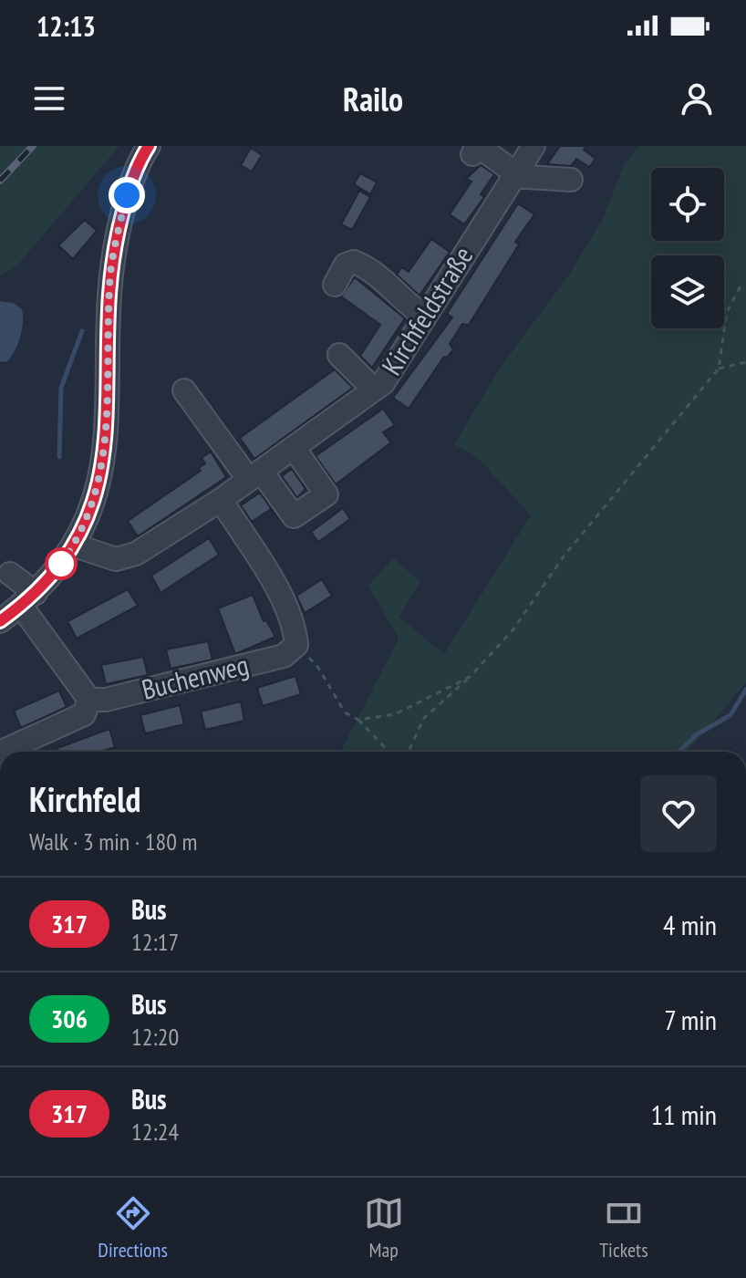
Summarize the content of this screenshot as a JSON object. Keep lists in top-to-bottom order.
{
  "streets": {
    "street": ["Kirchfeldstraße", "Buchenweg"]
  },
  "lines": ["bus line 317"],
  "page": {
    "status": "12:13",
    "header": "Railo",
    "heading": ["Kirchfeld", "Walk · 3 min · 180 m"],
    "list": [
      {
        "mark": "317",
        "name": "Bus",
        "note": "12:17",
        "value": "4 min"
      },
      {
        "mark": "306",
        "name": "Bus",
        "note": "12:20",
        "value": "7 min"
      },
      {
        "mark": "317",
        "name": "Bus",
        "note": "12:24",
        "value": "11 min"
      }
    ],
    "tabs": ["Directions", "Map", "Tickets"]
  }
}
